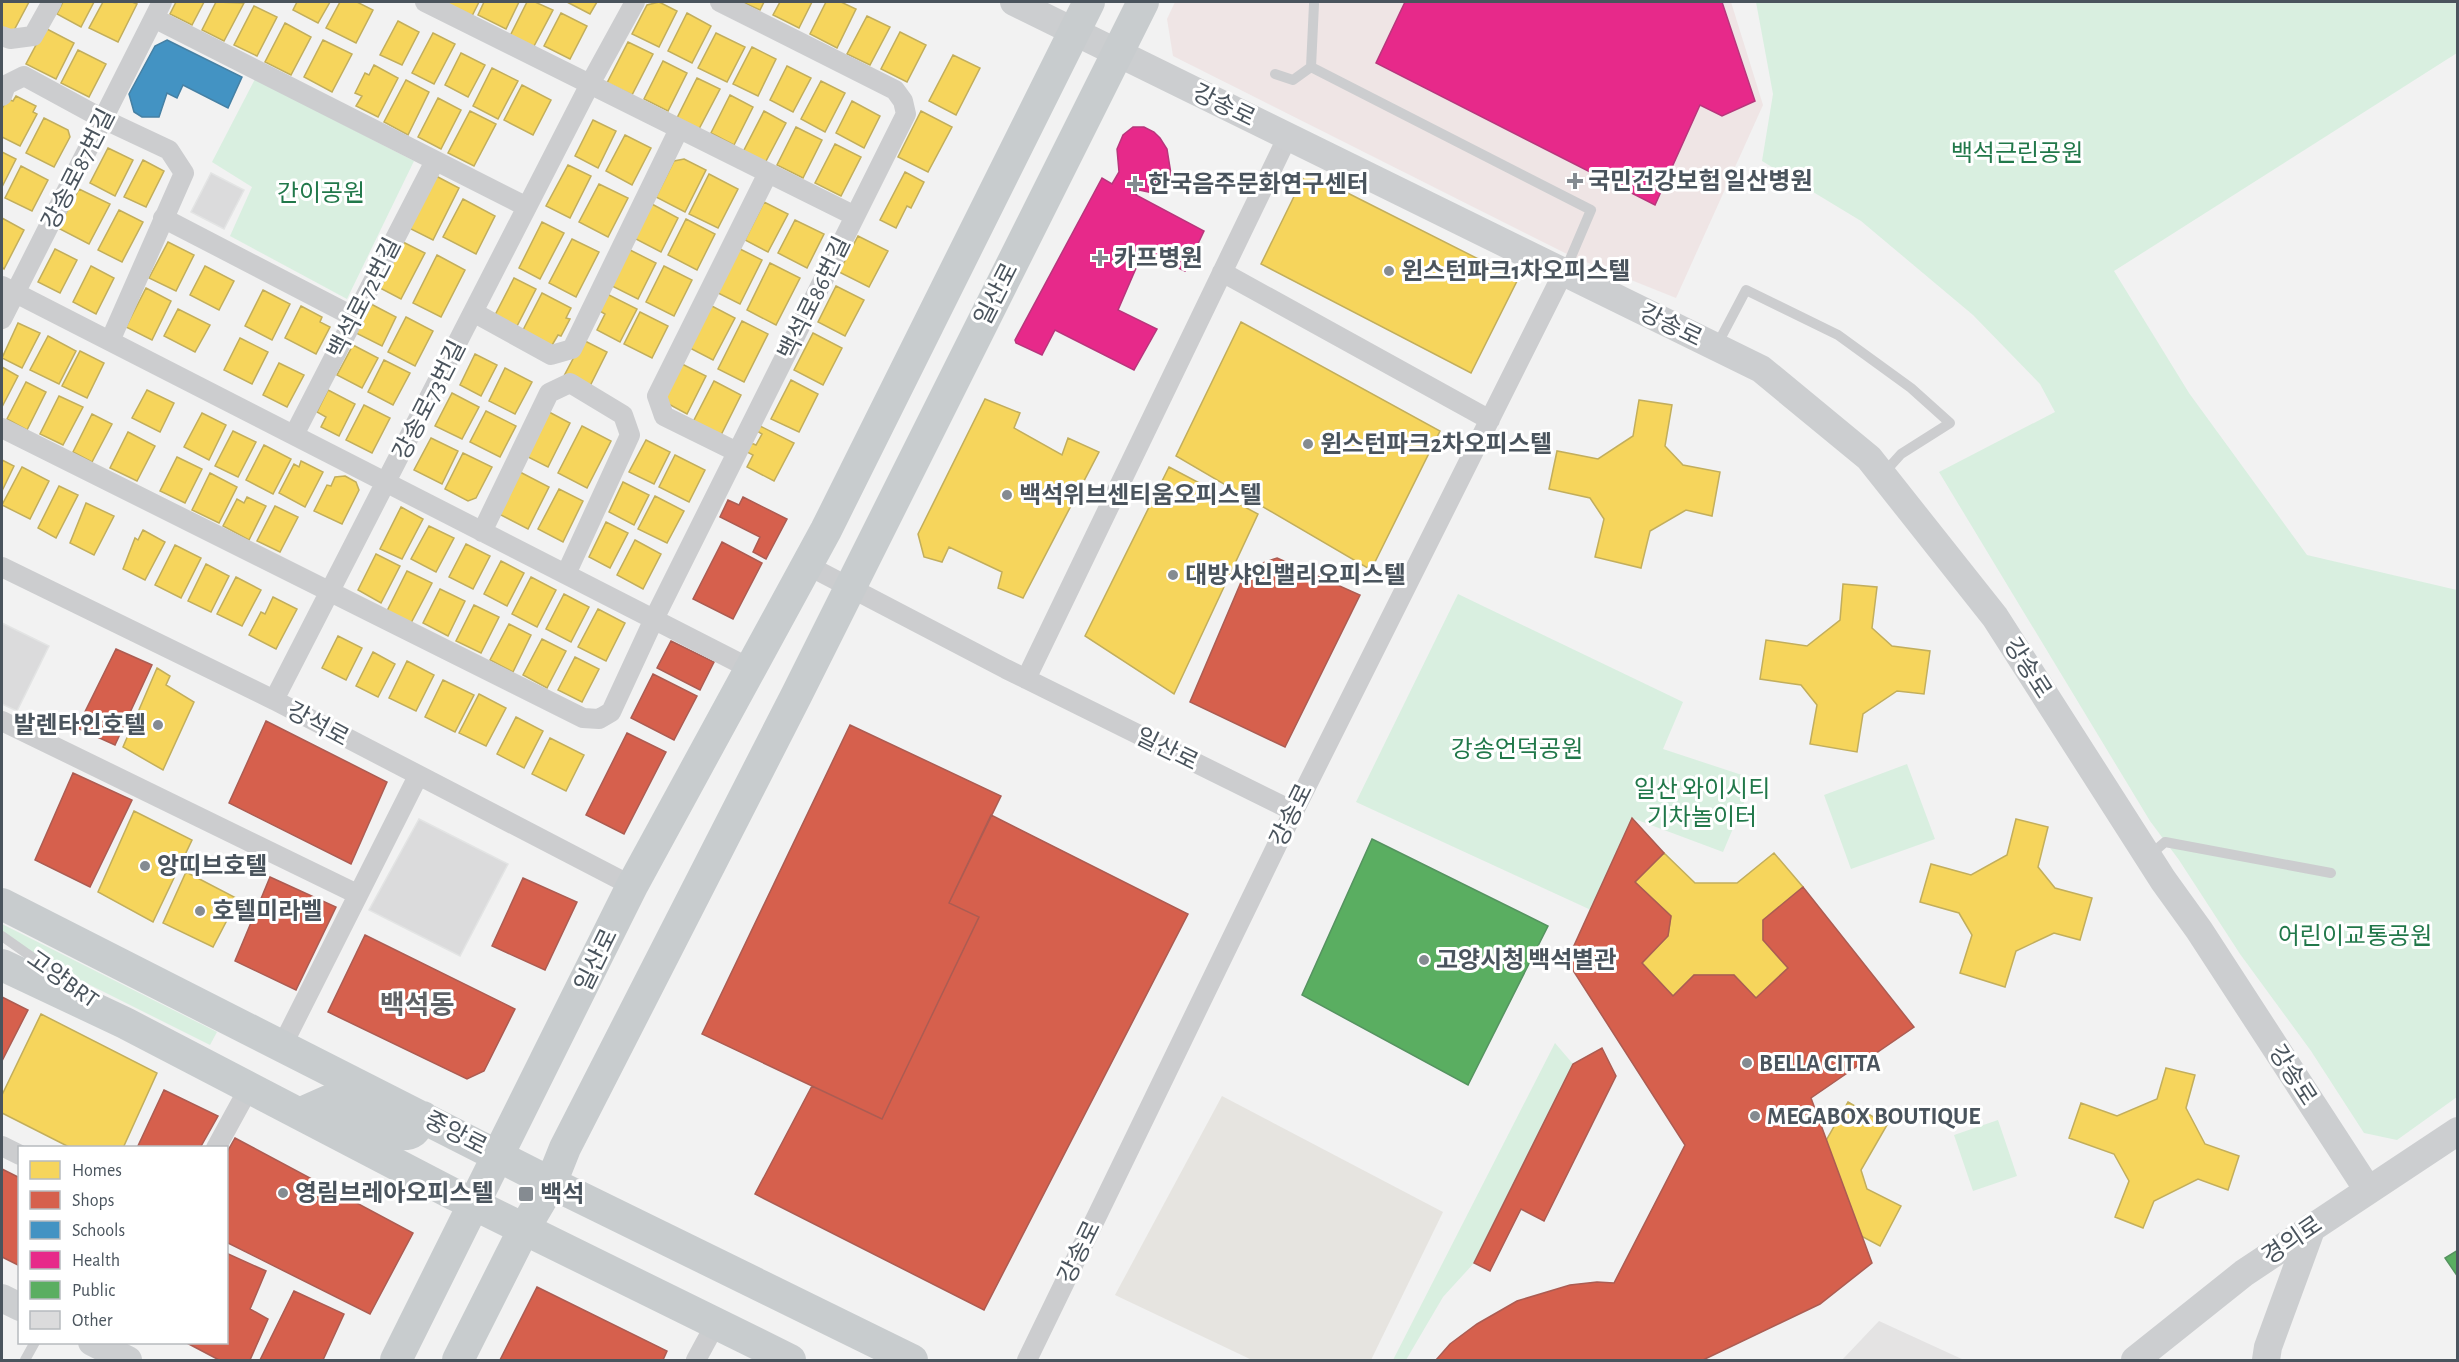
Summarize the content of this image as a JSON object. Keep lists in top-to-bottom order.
{
  "streets": {
    "main road": ["일산로", "중앙로"],
    "street": [
      "강송로",
      "강송로87번길",
      "백석로72번길",
      "백석로86번길",
      "강송로73번길",
      "강석로",
      "경의로"
    ],
    "lane": ["고양BRT"]
  },
  "crossings": [
    ["강송로", "일산로"],
    ["강송로", "경의로"],
    ["강송로87번길", "백석로72번길"],
    ["일산로", "강석로"],
    ["일산로", "중앙로"],
    ["백석로86번길", "강송로73번길"],
    ["강송로73번길", "강석로"]
  ],
  "districts": ["백석동"],
  "parks": [
    "백석근린공원",
    "간이공원",
    "강송언덕공원",
    "일산 와이시티 기차놀이터",
    "어린이교통공원"
  ],
  "places": {
    "health": ["국민건강보험 일산병원", "한국음주문화연구센터", "카프병원"],
    "other": [
      "윈스턴파크1차오피스텔",
      "윈스턴파크2차오피스텔",
      "백석위브센티움오피스텔",
      "대방샤인밸리오피스텔",
      "발렌타인호텔",
      "앙띠브호텔",
      "호텔미라벨",
      "고양시청 백석별관",
      "BELLA CITTA",
      "MEGABOX BOUTIQUE",
      "영림브레아오피스텔"
    ],
    "transit": ["백석"]
  },
  "legend": [
    "Homes",
    "Shops",
    "Schools",
    "Health",
    "Public",
    "Other"
  ]
}
